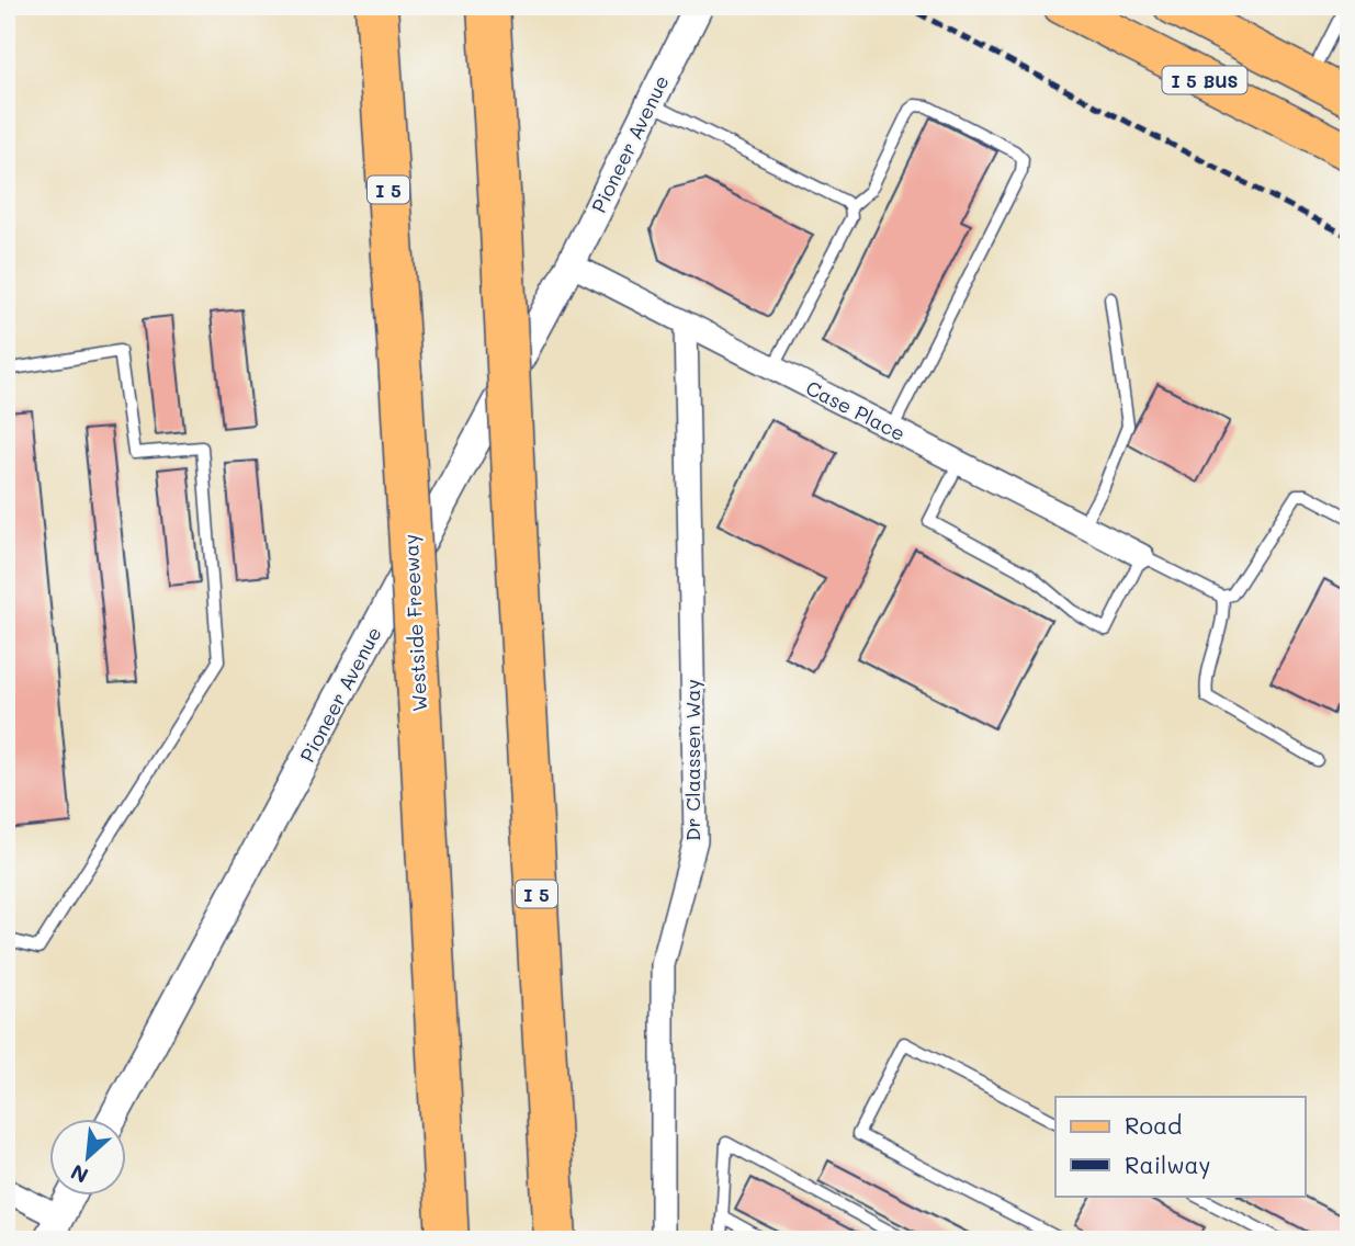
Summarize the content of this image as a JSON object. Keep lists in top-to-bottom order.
{
  "streets": {
    "highway": ["I 5", "Westside Freeway"],
    "main road": ["I 5 BUS"],
    "street": ["Pioneer Avenue", "Case Place", "Dr Claassen Way"]
  },
  "crossings": [
    ["Pioneer Avenue", "Case Place"],
    ["Case Place", "Dr Claassen Way"]
  ],
  "legend": ["Road", "Railway"],
  "north": "bottom left"
}
